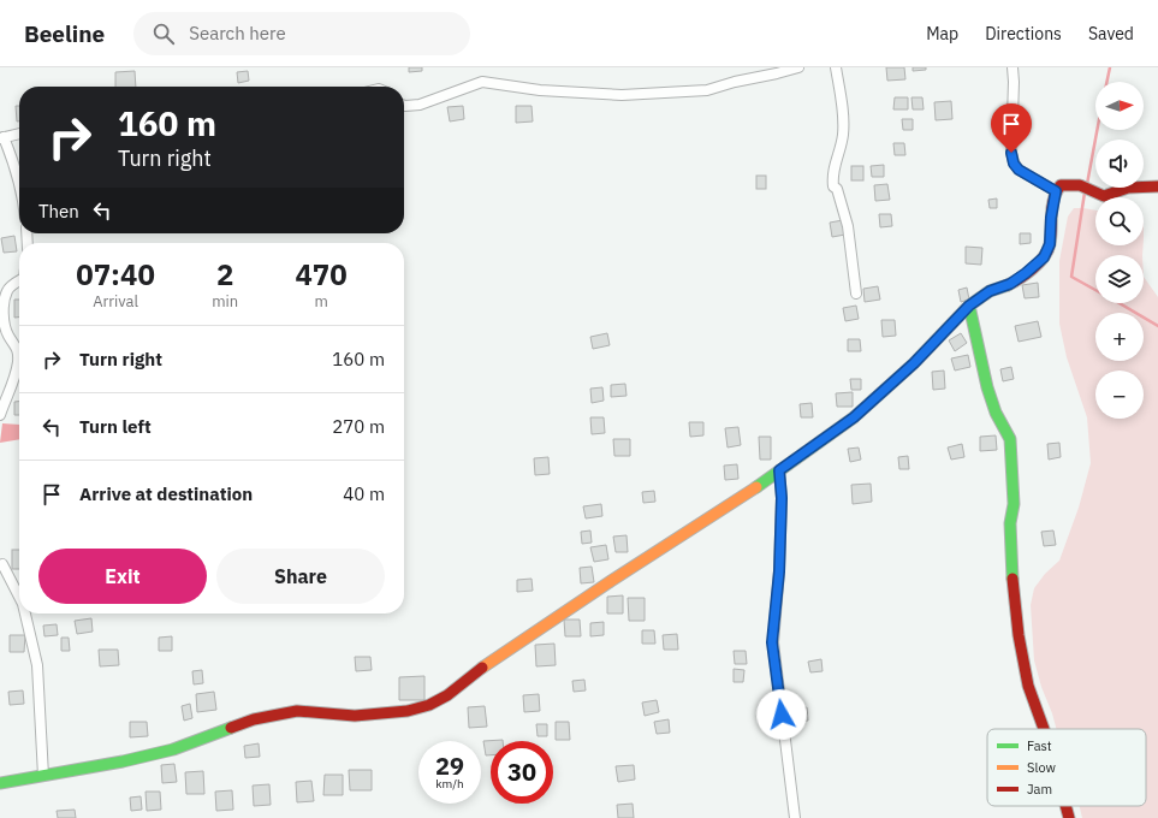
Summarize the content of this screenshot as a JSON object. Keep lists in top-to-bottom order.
{
  "legend": ["Fast", "Slow", "Jam"],
  "north": "right",
  "page": {
    "header": "Beeline",
    "search": "Search here",
    "nav": ["Map", "Directions", "Saved"],
    "map_buttons": ["+", "−"],
    "turn": ["160 m", "Turn right"],
    "then": "Then",
    "eta": [
      "07:40",
      "Arrival",
      "2",
      "min",
      "470",
      "m"
    ],
    "list": [
      {
        "name": "Turn right",
        "value": "160 m"
      },
      {
        "name": "Turn left",
        "value": "270 m"
      },
      {
        "name": "Arrive at destination",
        "value": "40 m"
      }
    ],
    "buttons": ["Exit", "Share"],
    "speed": "29 km/h",
    "limit": "30"
  }
}
